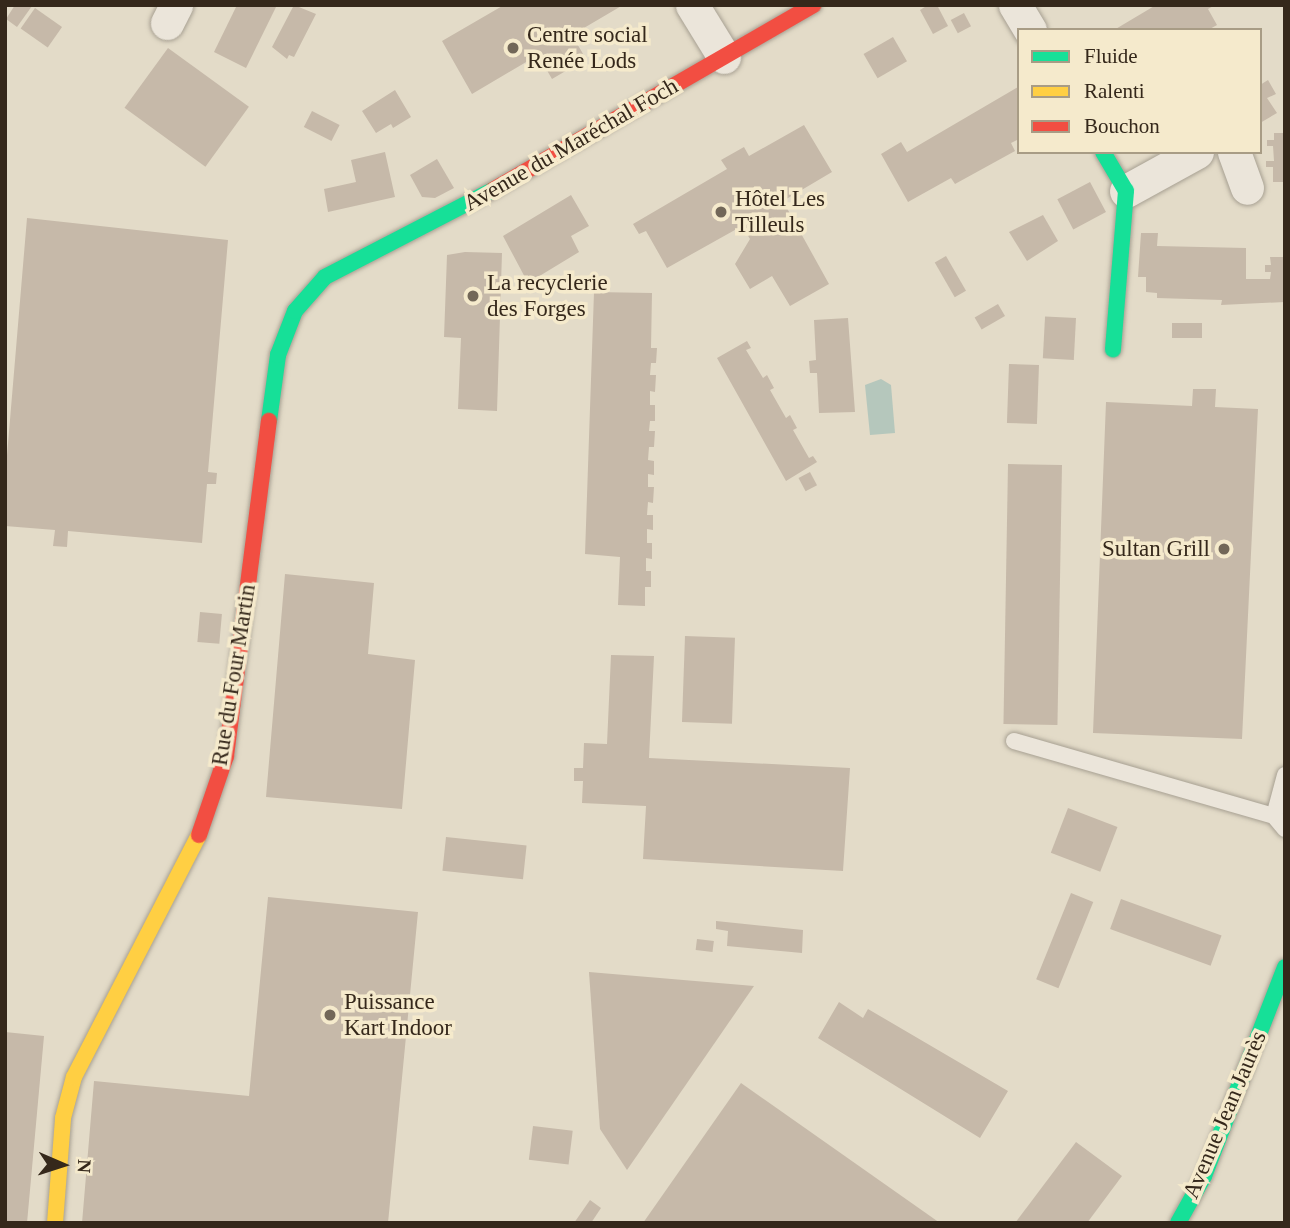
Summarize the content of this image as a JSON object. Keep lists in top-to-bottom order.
{
  "streets": {
    "street": ["Avenue du Maréchal Foch", "Rue du Four Martin", "Avenue Jean Jaurès"]
  },
  "crossings": [
    ["Avenue du Maréchal Foch", "Rue du Four Martin"]
  ],
  "places": [
    "Centre social Renée Lods",
    "Hôtel Les Tilleuls",
    "La recyclerie des Forges",
    "Sultan Grill",
    "Puissance Kart Indoor"
  ],
  "legend": ["Fluide", "Ralenti", "Bouchon"],
  "north": "right"
}
